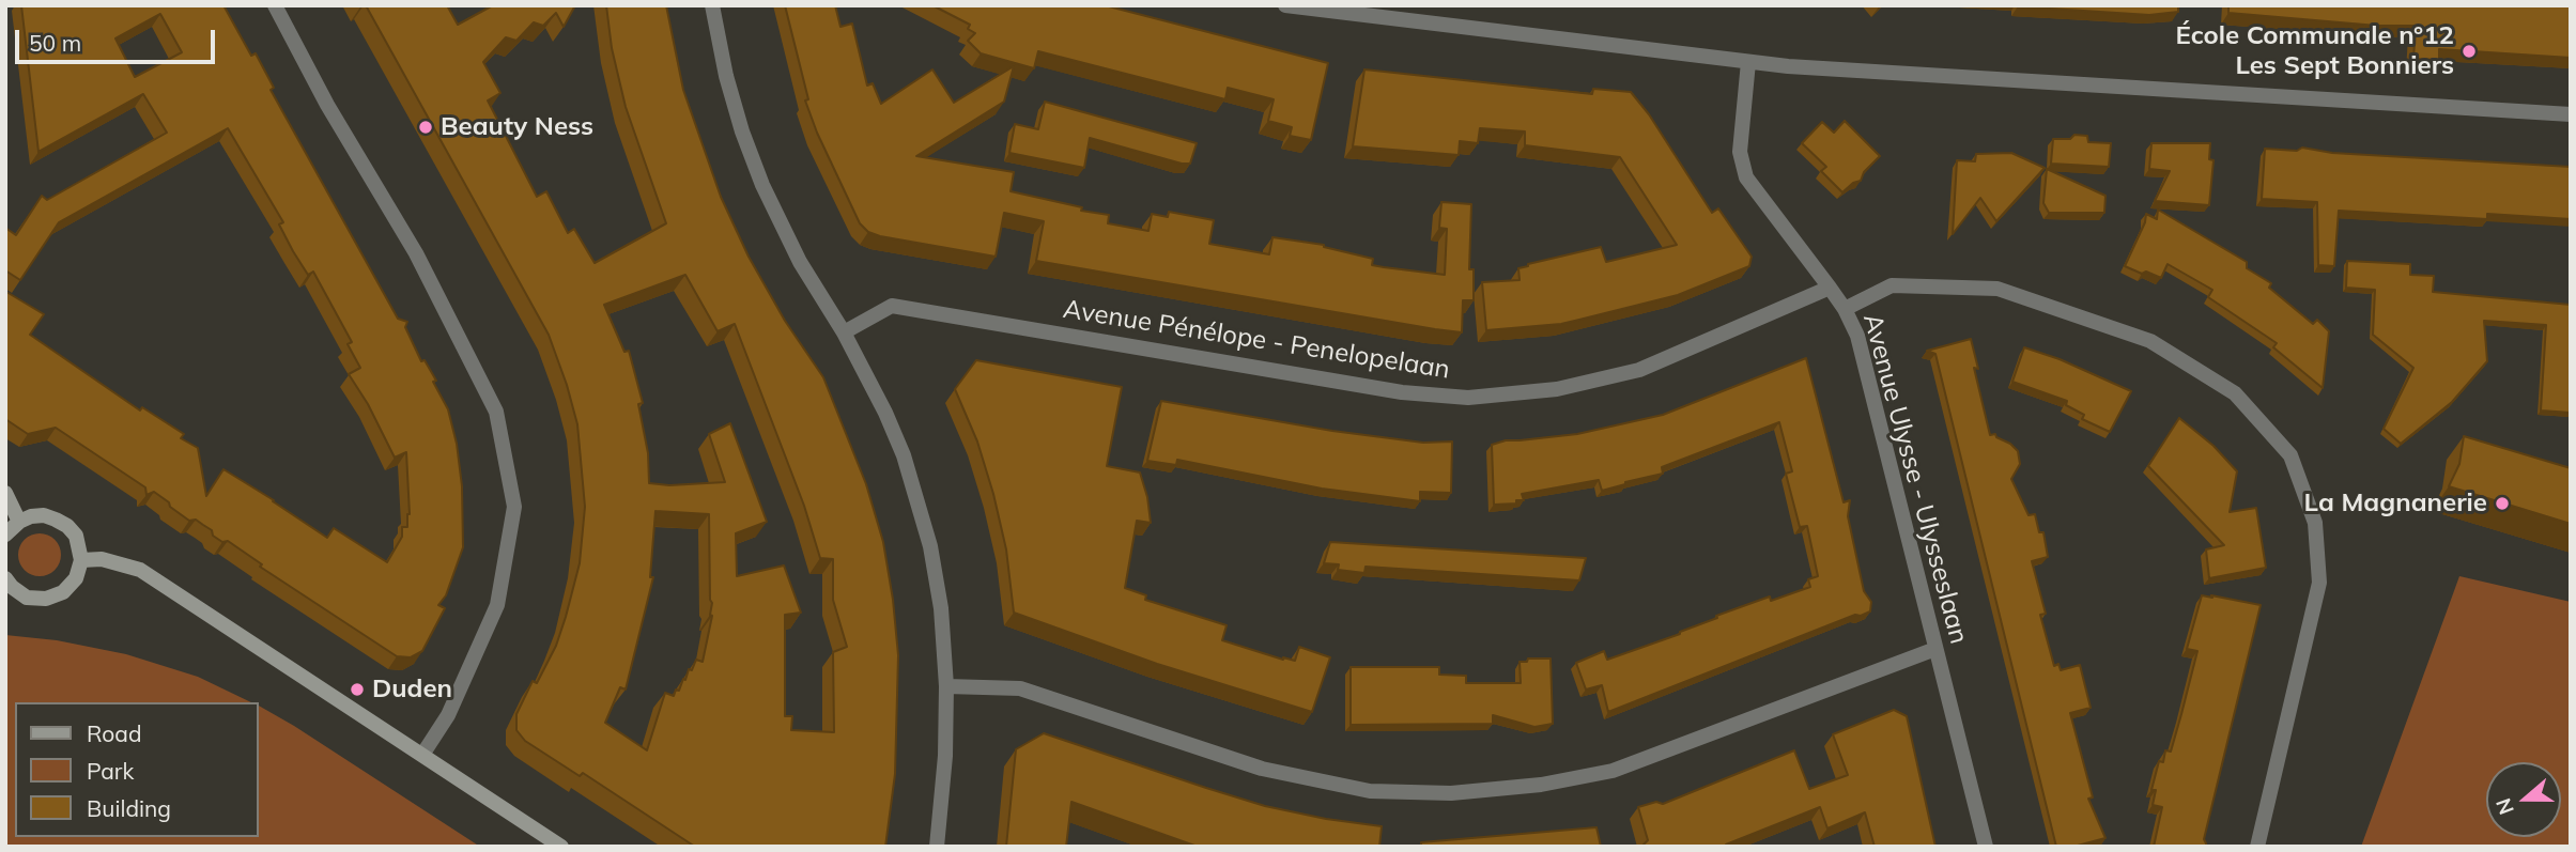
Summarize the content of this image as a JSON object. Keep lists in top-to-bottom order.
{
  "streets": {
    "street": ["Avenue Pénélope - Penelopelaan", "Avenue Ulysse - Ulysseslaan"]
  },
  "crossings": [
    ["Avenue Pénélope - Penelopelaan", "Avenue Ulysse - Ulysseslaan"]
  ],
  "places": [
    "École Communale n°12 Les Sept Bonniers",
    "Beauty Ness",
    "La Magnanerie",
    "Duden"
  ],
  "legend": ["Road", "Park", "Building"],
  "scale_bar": "50 m",
  "north": "left"
}
